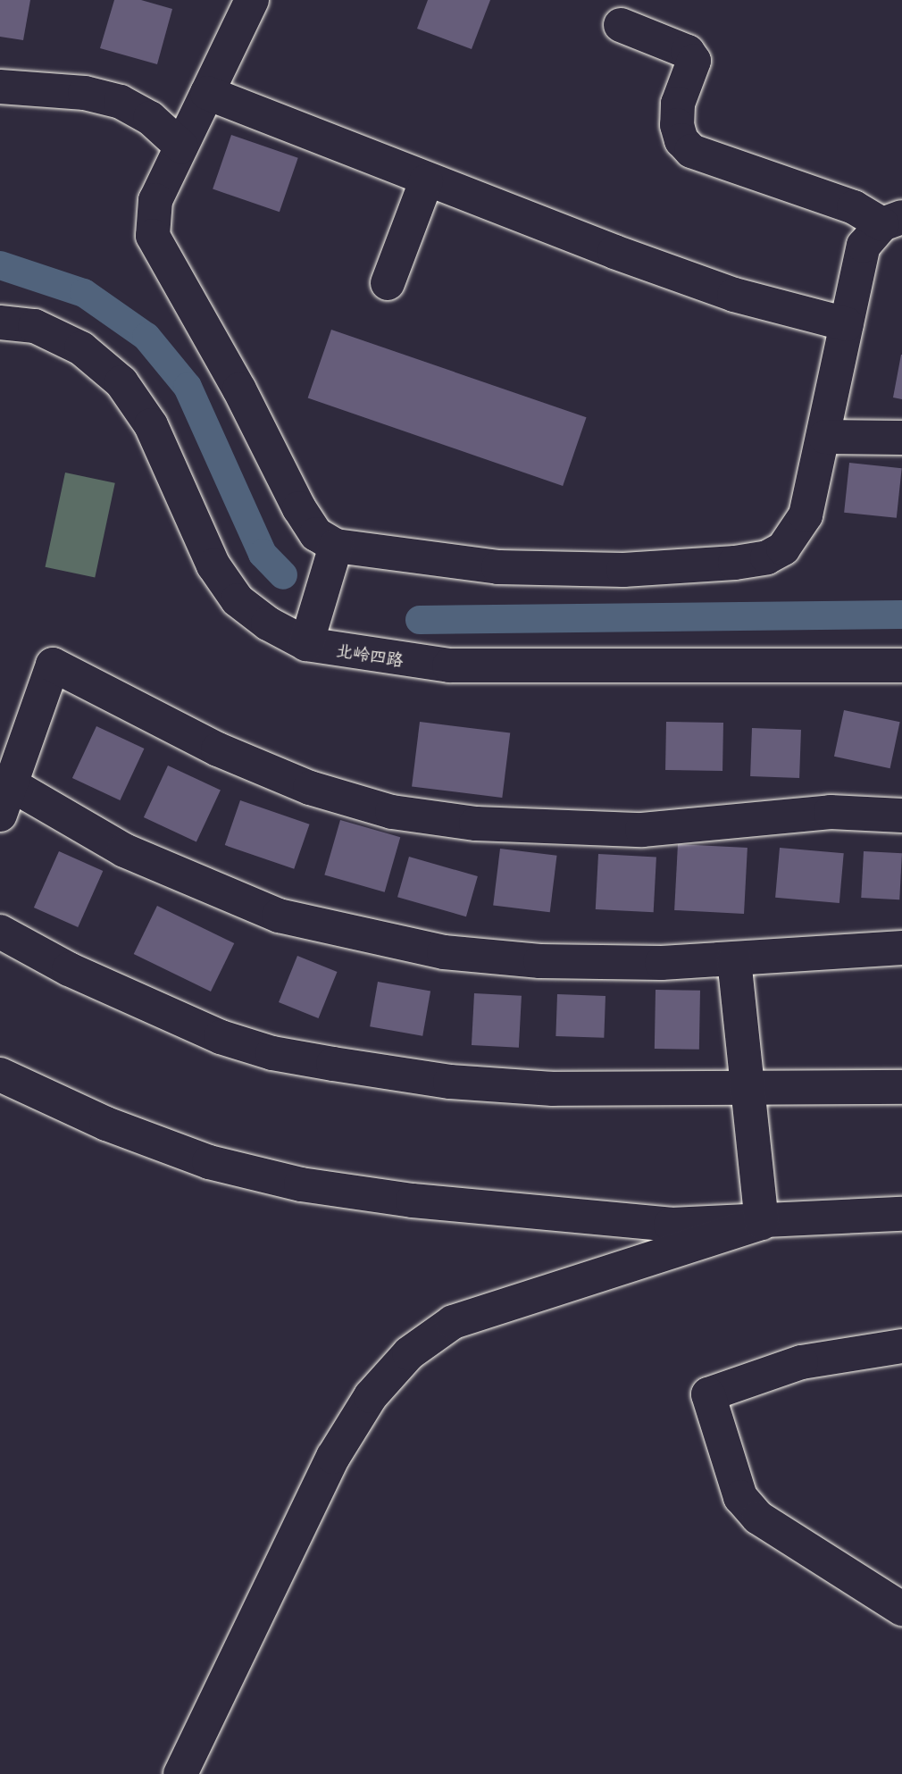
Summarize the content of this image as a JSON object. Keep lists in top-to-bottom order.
{
  "streets": {
    "street": ["北岭四路"]
  }
}
